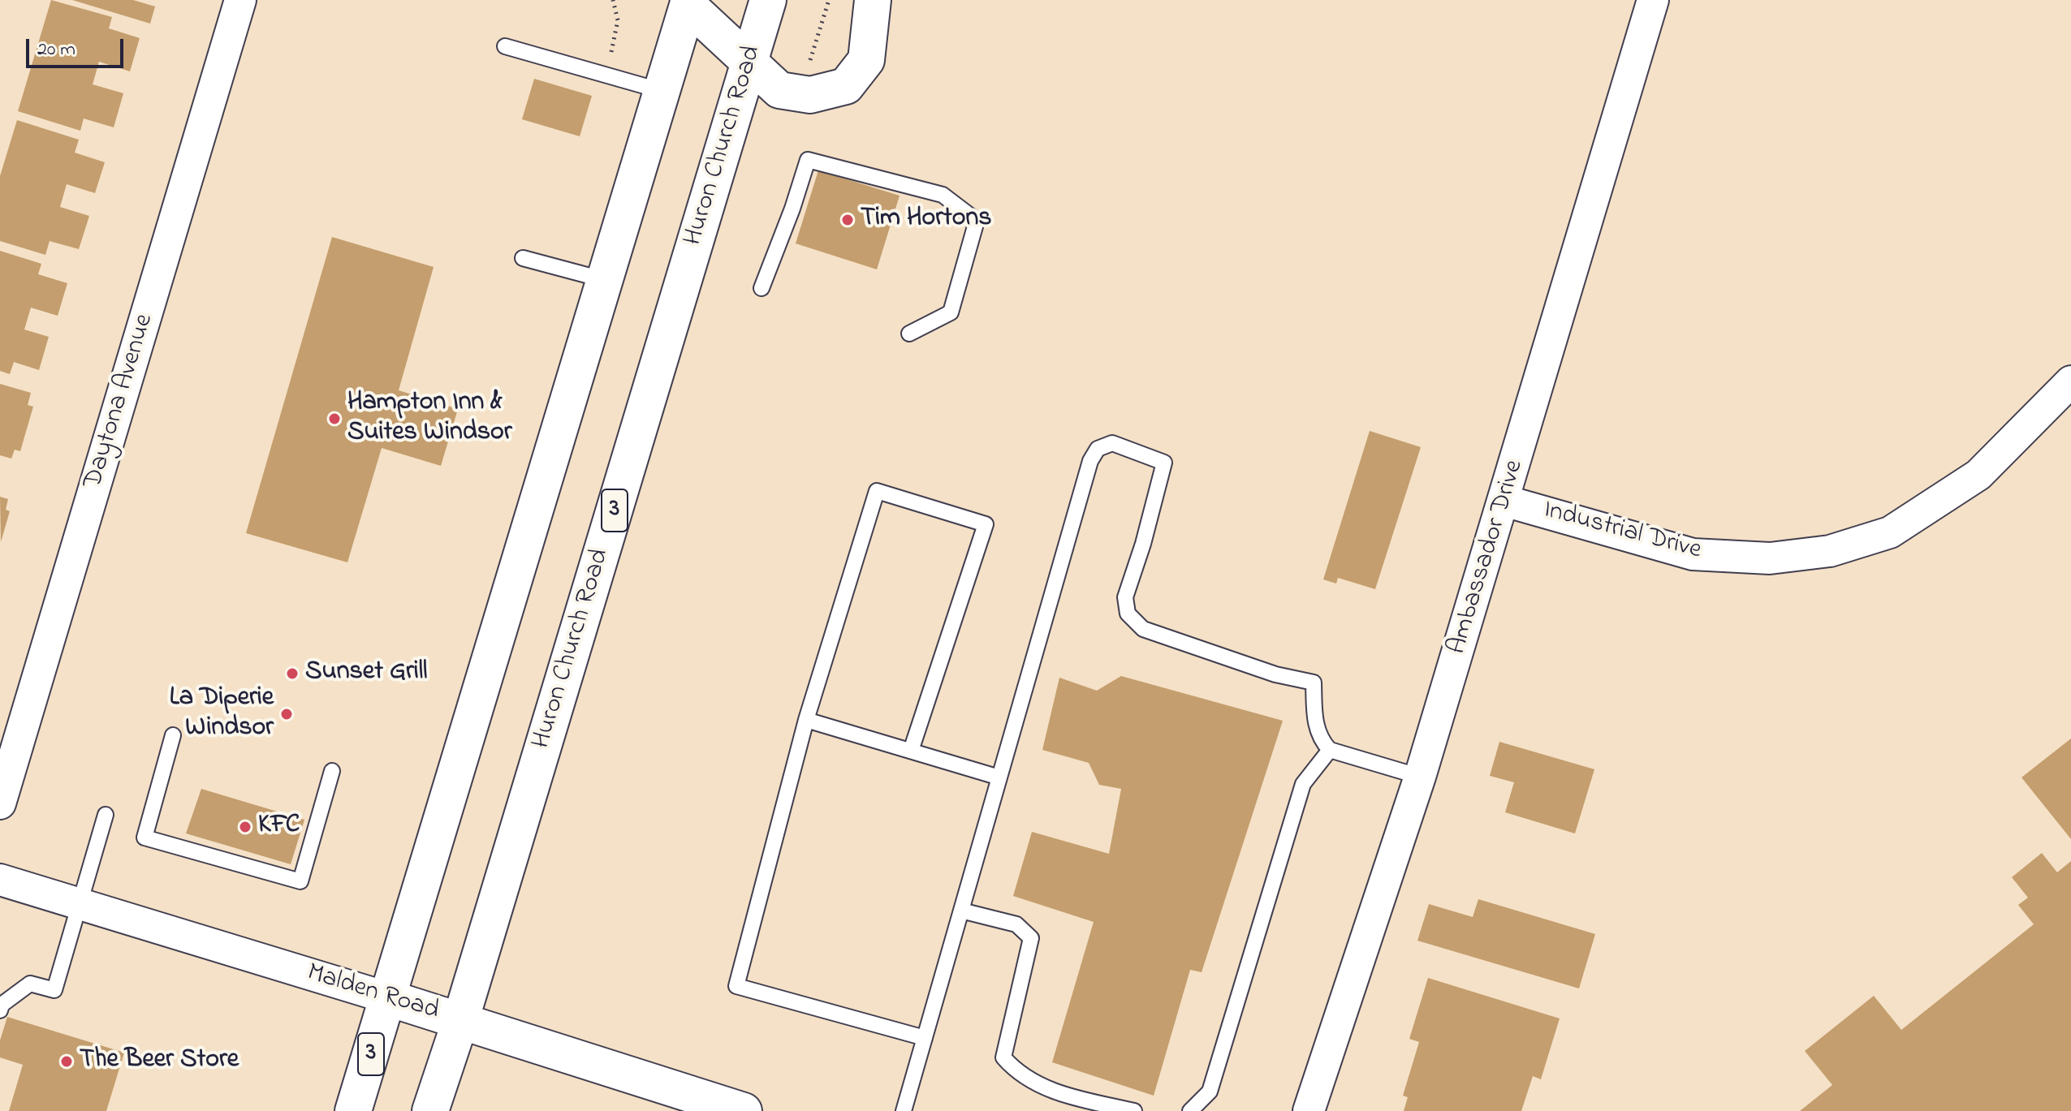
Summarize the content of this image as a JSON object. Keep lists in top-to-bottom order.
{
  "streets": {
    "main road": ["Huron Church Road", "3", "Malden Road"],
    "street": ["Daytona Avenue", "Industrial Drive", "Ambassador Drive"]
  },
  "crossings": [
    ["Huron Church Road", "Malden Road"],
    ["3", "Malden Road"],
    ["Industrial Drive", "Ambassador Drive"]
  ],
  "places": [
    "Tim Hortons",
    "Hampton Inn & Suites Windsor",
    "Sunset Grill",
    "La Diperie Windsor",
    "KFC",
    "The Beer Store"
  ],
  "scale_bar": "20 m"
}
